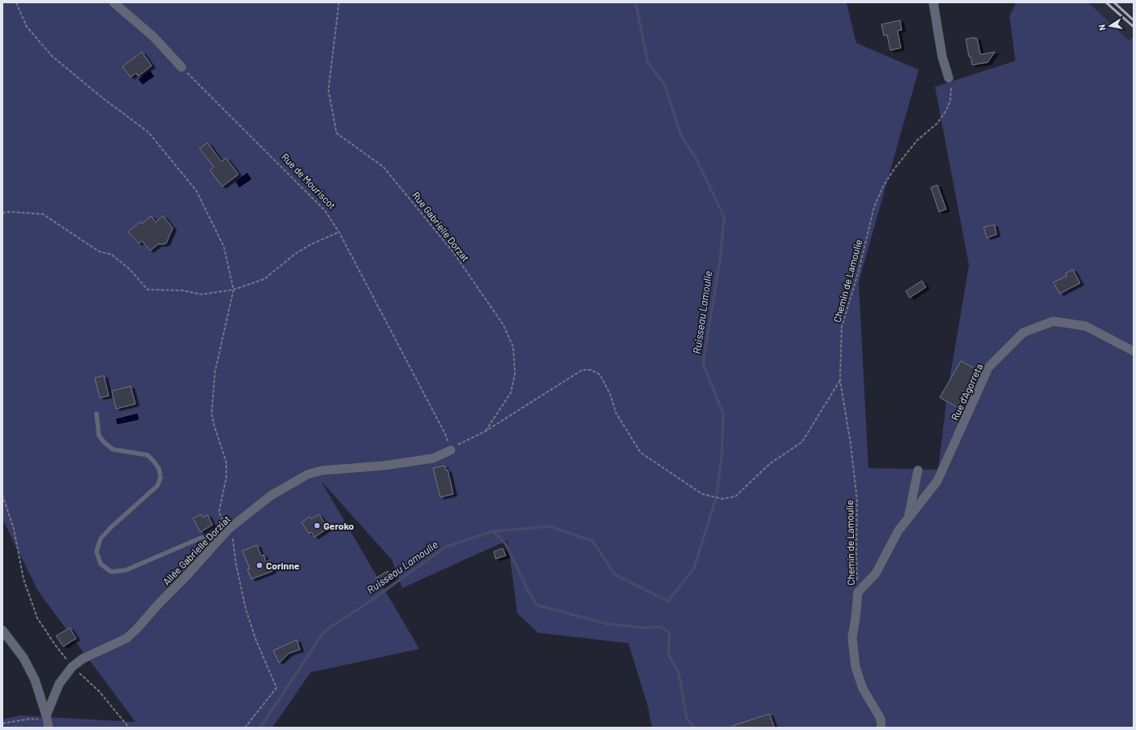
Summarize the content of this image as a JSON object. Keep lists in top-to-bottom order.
{
  "streets": {
    "street": ["Rue d'Agorreta", "Allée Gabrielle Dorziat"],
    "path": ["Rue de Mouriscot", "Rue Gabrielle Dorzat", "Chemin de Lamoulie"]
  },
  "crossings": [
    ["Rue de Mouriscot", "Allée Gabrielle Dorziat"],
    ["Chemin de Lamoulie", "Rue d'Agorreta"]
  ],
  "water": ["Ruisseau Lamoulie"],
  "places": ["Geroko", "Corinne"],
  "north": "left"
}
